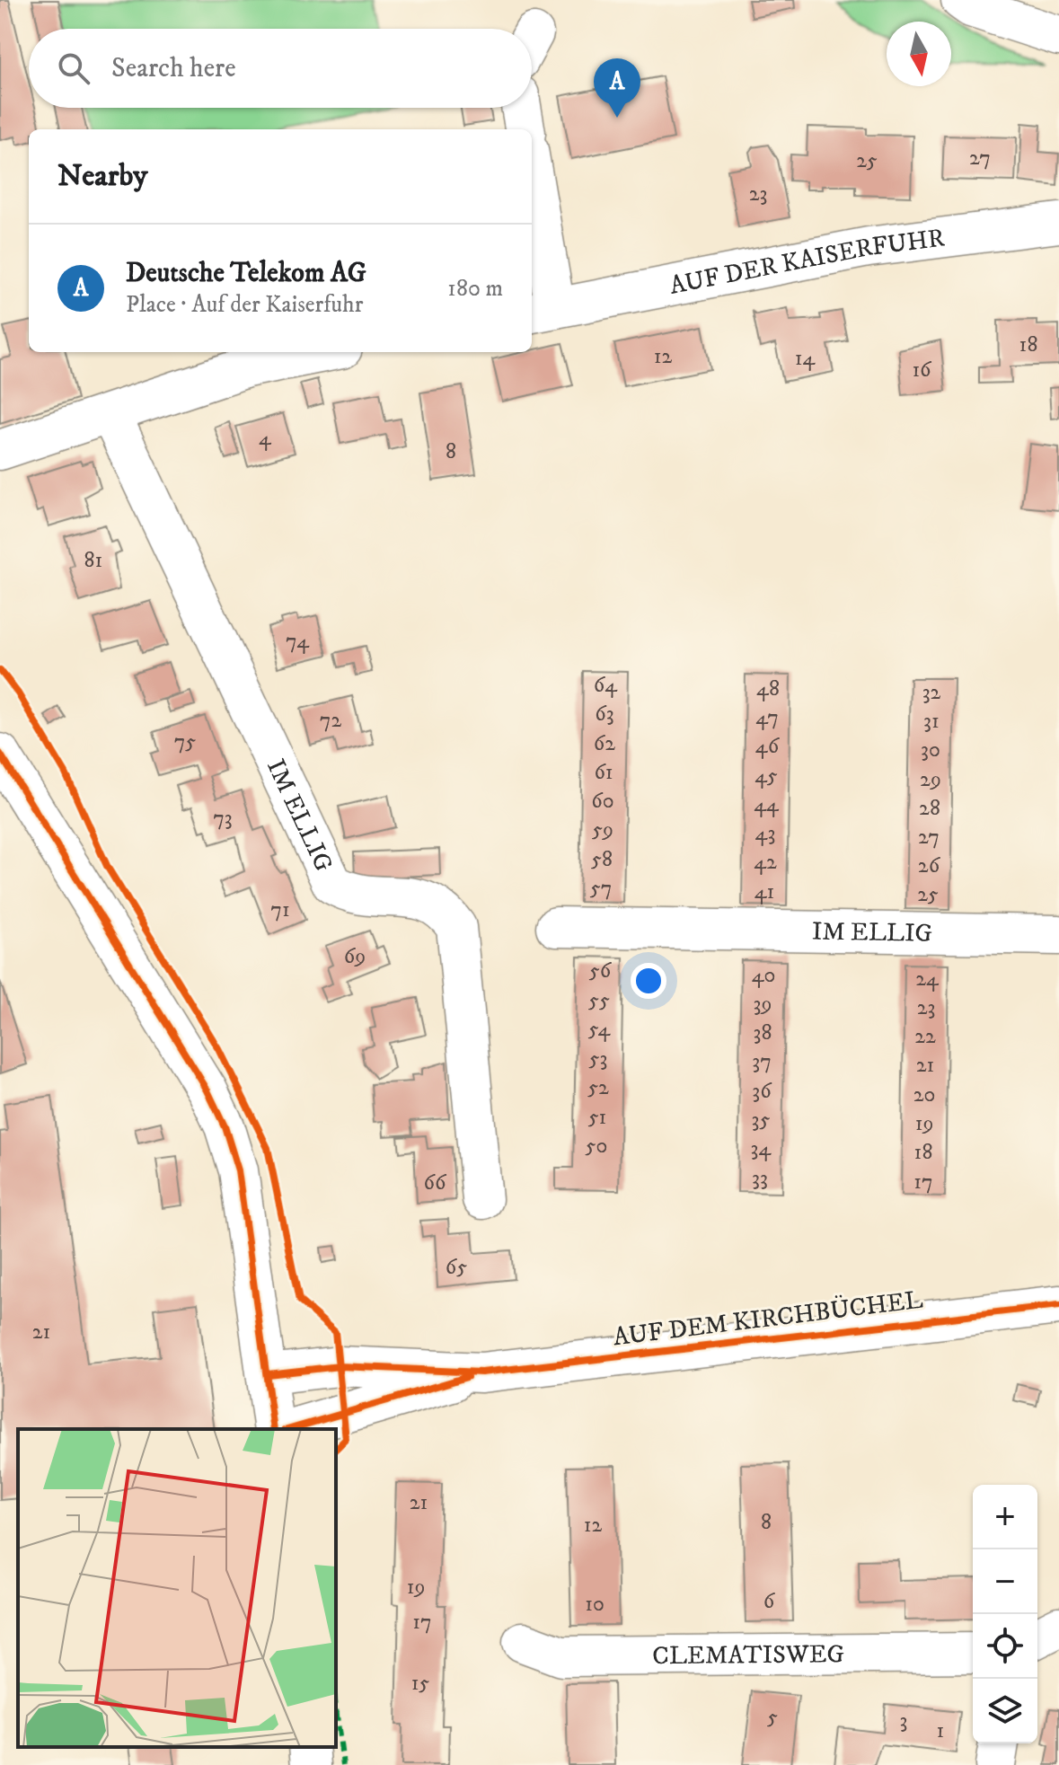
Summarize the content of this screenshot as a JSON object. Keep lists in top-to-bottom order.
{
  "streets": {
    "main road": [
      "AUF DER KAISERFUHR",
      "IM ELLIG",
      "AUF DEM KIRCHBÜCHEL",
      "CLEMATISWEG"
    ]
  },
  "house_numbers": [
    "27",
    "25",
    "23",
    "18",
    "12",
    "14",
    "16",
    "4",
    "8",
    "81",
    "74",
    "64",
    "48",
    "32",
    "63",
    "47",
    "72",
    "31",
    "75",
    "62",
    "46",
    "30",
    "61",
    "45",
    "29",
    "60",
    "44",
    "28",
    "73",
    "59",
    "43",
    "27",
    "58",
    "42",
    "26",
    "57",
    "41",
    "25",
    "71",
    "69",
    "56",
    "40",
    "24",
    "55",
    "39",
    "23",
    "54",
    "38",
    "22",
    "53",
    "37",
    "21",
    "52",
    "36",
    "20",
    "51",
    "35",
    "19",
    "50",
    "34",
    "18",
    "33",
    "17",
    "66",
    "65",
    "21",
    "21",
    "8",
    "12",
    "19",
    "6",
    "10",
    "17",
    "15",
    "5",
    "3",
    "1"
  ],
  "north": "bottom",
  "page": {
    "search": "Search here",
    "pins": "A",
    "heading": "Nearby",
    "list": [
      {
        "mark": "A",
        "name": "Deutsche Telekom AG",
        "note": "Place · Auf der Kaiserfuhr",
        "value": "180 m"
      }
    ],
    "map_buttons": ["+", "−"]
  }
}
